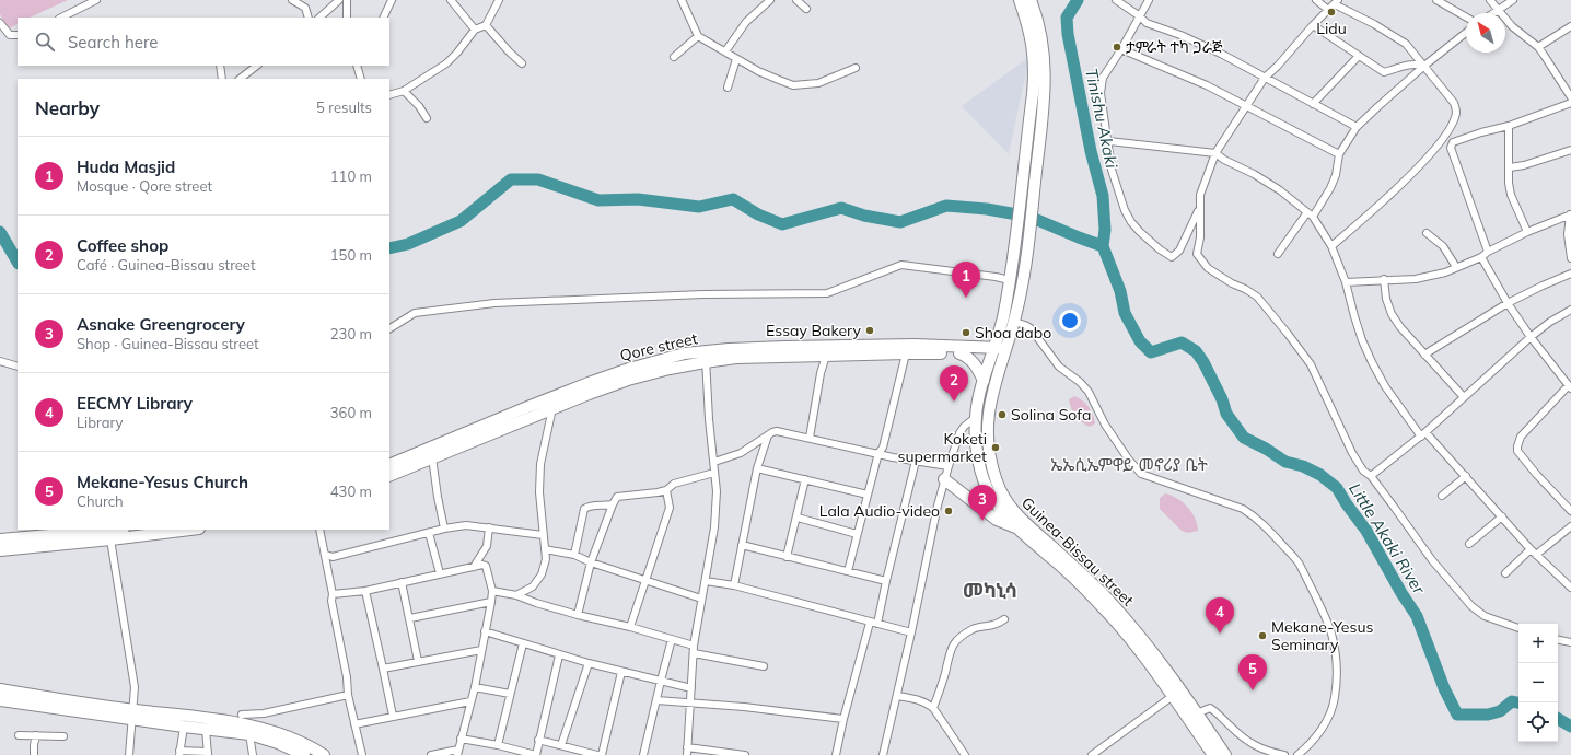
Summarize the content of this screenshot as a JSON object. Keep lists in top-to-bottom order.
{
  "streets": {
    "main road": ["Qore street", "Guinea-Bissau street"]
  },
  "crossings": [
    ["Qore street", "Guinea-Bissau street"]
  ],
  "districts": ["ኤኤሲኤምዋይ መኖሪያ ቤት", "መካኒሳ"],
  "water": ["Tinishu Akaki", "Little Akaki River"],
  "places": [
    "Lidu",
    "ታምራት ተካ ጋራጅ",
    "Essay Bakery",
    "Shoa dabo",
    "Solina Sofa",
    "Koketi supermarket",
    "Lala Audio-video",
    "Mekane-Yesus Seminary"
  ],
  "north": "top left",
  "page": {
    "search": "Search here",
    "heading": ["Nearby", "5 results"],
    "list": [
      {
        "mark": "1",
        "name": "Huda Masjid",
        "note": "Mosque · Qore street",
        "value": "110 m"
      },
      {
        "mark": "2",
        "name": "Coffee shop",
        "note": "Café · Guinea-Bissau street",
        "value": "150 m"
      },
      {
        "mark": "3",
        "name": "Asnake Greengrocery",
        "note": "Shop · Guinea-Bissau street",
        "value": "230 m"
      },
      {
        "mark": "4",
        "name": "EECMY Library",
        "note": "Library",
        "value": "360 m"
      },
      {
        "mark": "5",
        "name": "Mekane-Yesus Church",
        "note": "Church",
        "value": "430 m"
      }
    ],
    "pins": [
      "1",
      "2",
      "3",
      "4",
      "5"
    ],
    "map_buttons": ["+", "−"]
  }
}
